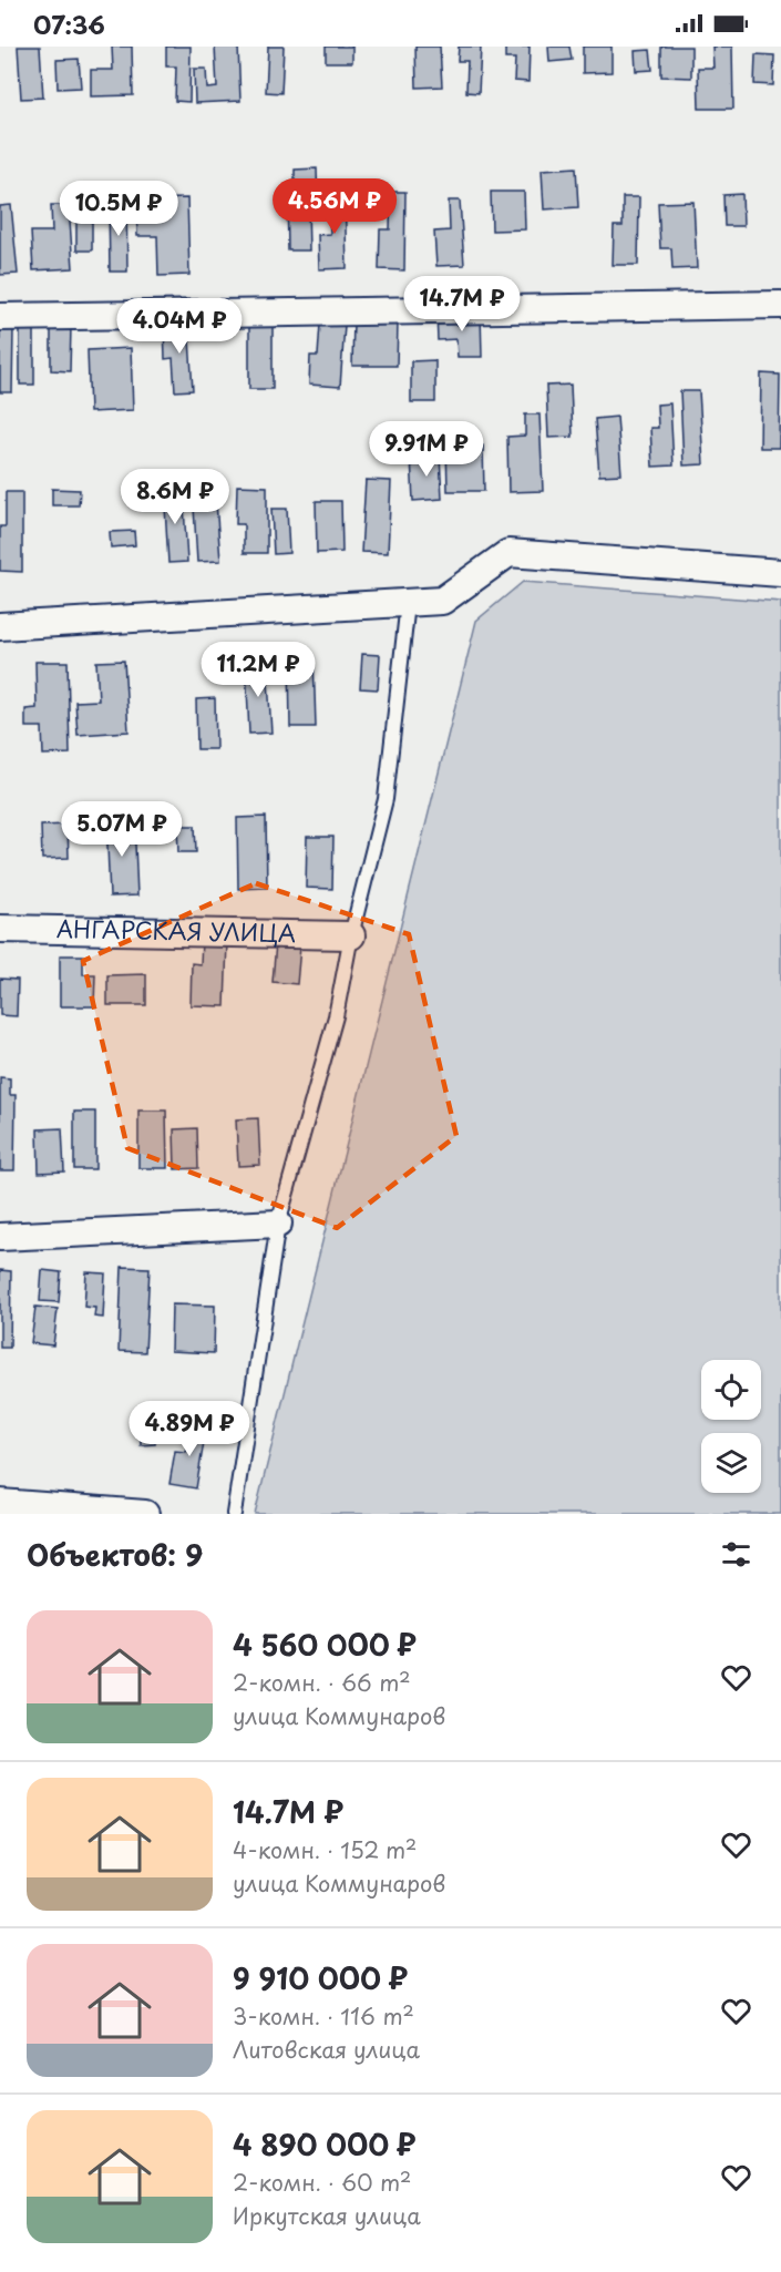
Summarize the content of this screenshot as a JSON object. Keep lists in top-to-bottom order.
{
  "streets": {
    "street": ["АНГАРСКАЯ УЛИЦА"]
  },
  "page": {
    "status": "07:36",
    "price": [
      "4.56M ₽",
      "10.5M ₽",
      "14.7M ₽",
      "4.04M ₽",
      "9.91M ₽",
      "8.6M ₽",
      "11.2M ₽",
      "5.07M ₽",
      "4.89M ₽"
    ],
    "heading": "Объектов: 9",
    "list": [
      {
        "name": "4 560 000 ₽",
        "note": "2-комн. · 66 m² · улица Коммунаров"
      },
      {
        "name": "14.7M ₽",
        "note": "4-комн. · 152 m² · улица Коммунаров"
      },
      {
        "name": "9 910 000 ₽",
        "note": "3-комн. · 116 m² · Литовская улица"
      },
      {
        "name": "4 890 000 ₽",
        "note": "2-комн. · 60 m² · Иркутская улица"
      }
    ]
  }
}
